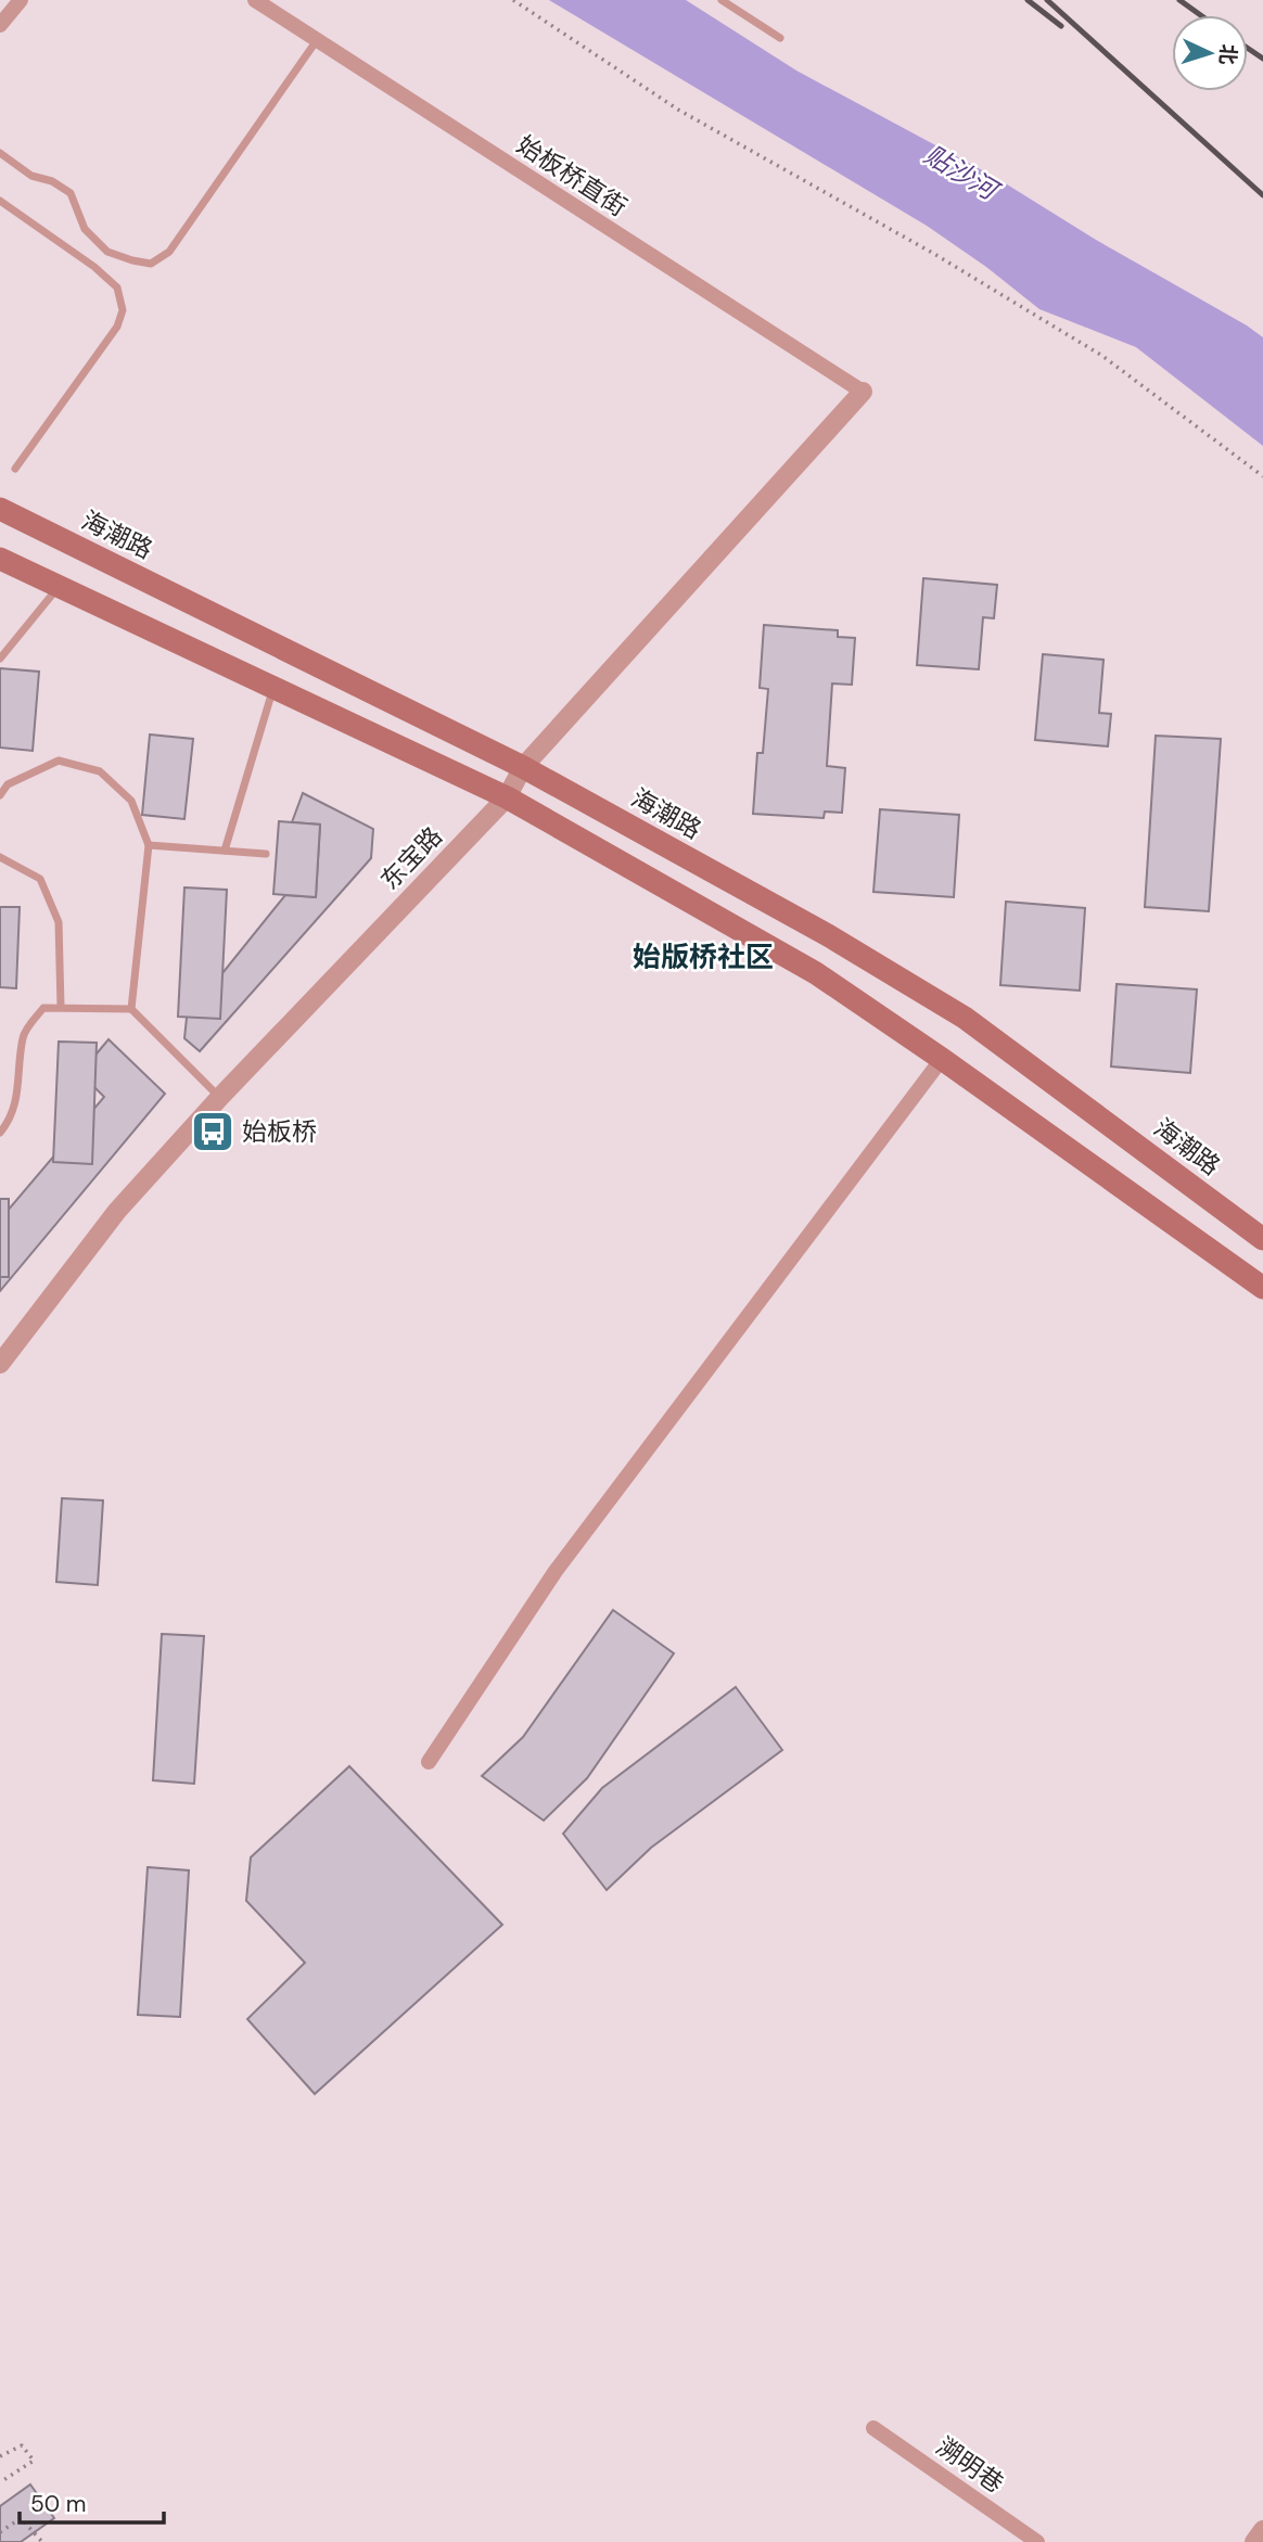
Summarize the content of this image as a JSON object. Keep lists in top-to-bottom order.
{
  "streets": {
    "main road": ["海潮路"],
    "street": ["始板桥直街", "东宝路", "溯明巷"]
  },
  "crossings": [
    ["始板桥直街", "东宝路"],
    ["海潮路", "东宝路"]
  ],
  "districts": ["始版桥社区"],
  "water": ["贴沙河"],
  "places": {
    "bus stop": ["始板桥"]
  },
  "scale_bar": "50 m",
  "north": "right"
}
